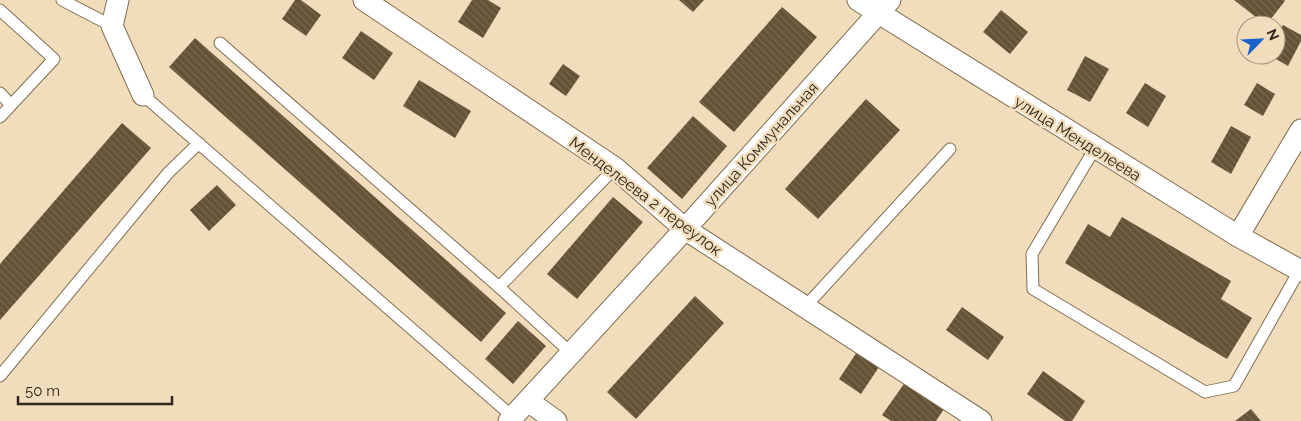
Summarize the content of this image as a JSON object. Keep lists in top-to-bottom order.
{
  "streets": {
    "street": ["улица Менделеева", "улица Коммунальная", "Менделеева 2 переулок"]
  },
  "crossings": [
    ["улица Менделеева", "улица Коммунальная"],
    ["улица Коммунальная", "Менделеева 2 переулок"]
  ],
  "scale_bar": "50 m",
  "north": "top right"
}
